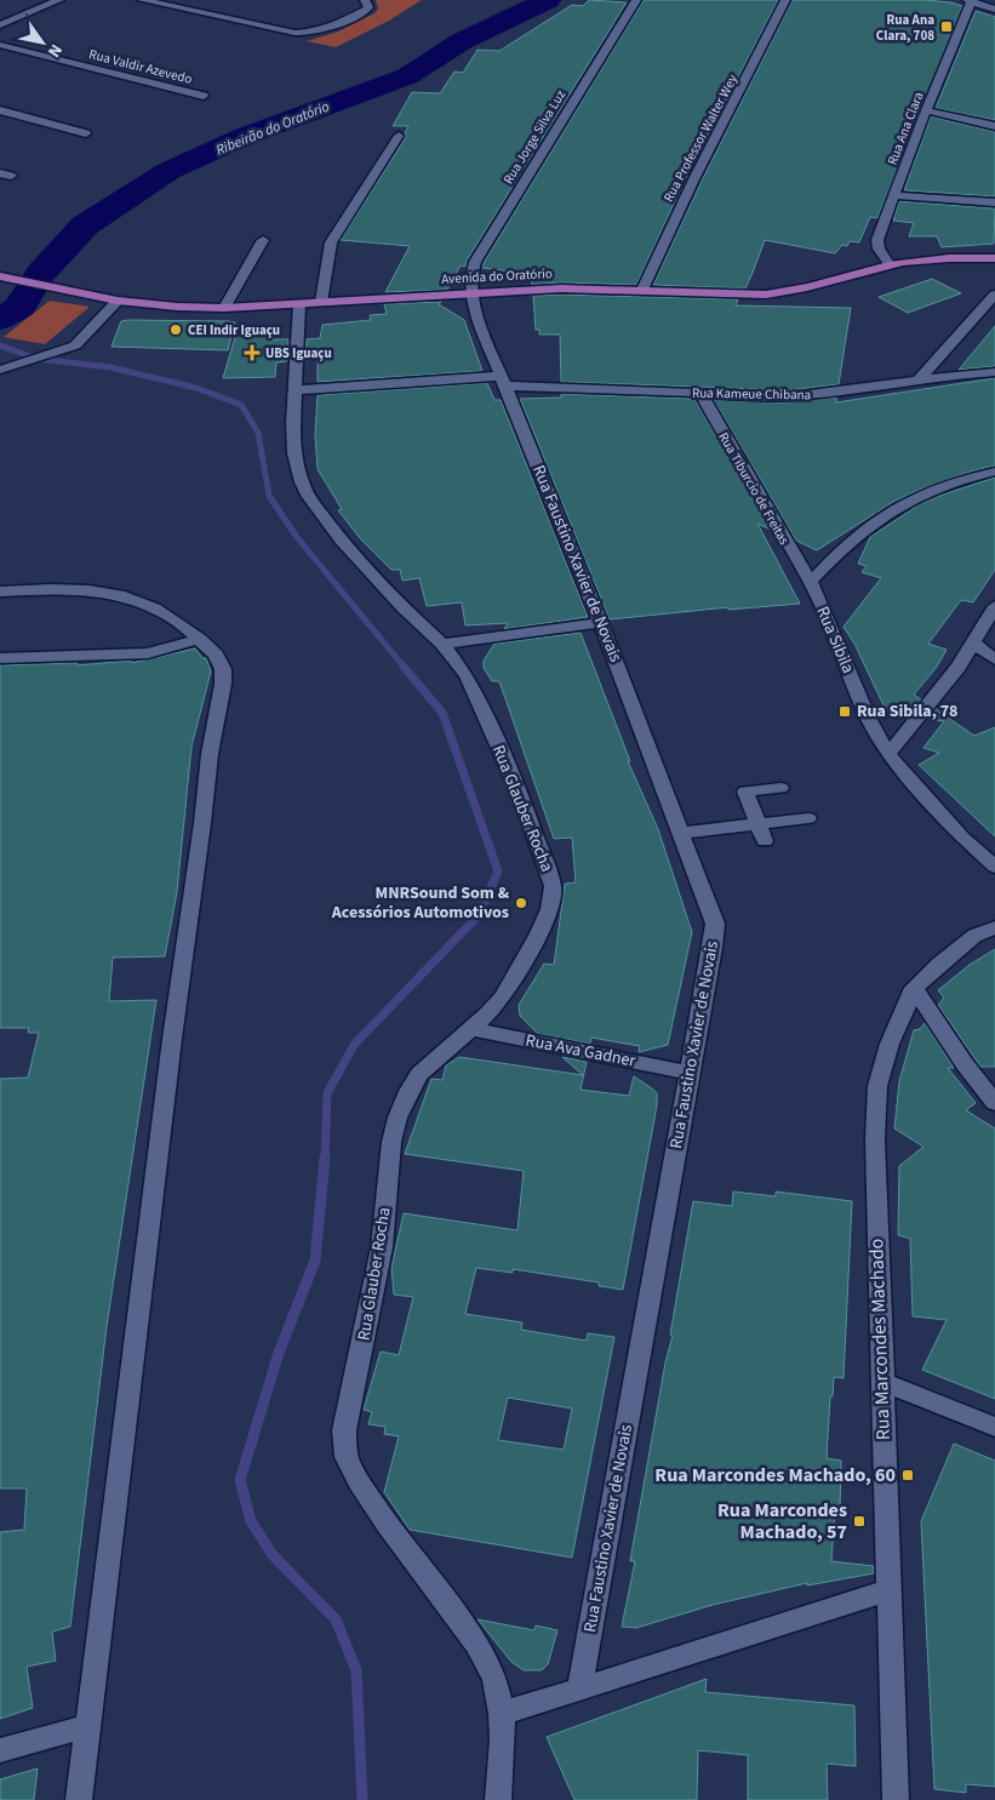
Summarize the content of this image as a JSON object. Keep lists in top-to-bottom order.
{
  "streets": {
    "main road": ["Avenida do Oratório"],
    "street": [
      "Rua Valdir Azevedo",
      "Rua Ana Clara",
      "Rua Jorge Silva Luz",
      "Rua Professor Walter Wey",
      "Rua Kameue Chibana",
      "Rua Tiburcio de Freitas",
      "Rua Faustino Xavier de Novais",
      "Rua Sibila",
      "Rua Glauber Rocha",
      "Rua Ava Gadner",
      "Rua Marcondes Machado"
    ]
  },
  "crossings": [
    ["Rua Ana Clara", "Avenida do Oratório"],
    ["Rua Jorge Silva Luz", "Avenida do Oratório"],
    ["Rua Jorge Silva Luz", "Rua Faustino Xavier de Novais"],
    ["Rua Professor Walter Wey", "Avenida do Oratório"],
    ["Avenida do Oratório", "Rua Faustino Xavier de Novais"],
    ["Avenida do Oratório", "Rua Glauber Rocha"],
    ["Rua Kameue Chibana", "Rua Tiburcio de Freitas"],
    ["Rua Kameue Chibana", "Rua Faustino Xavier de Novais"],
    ["Rua Kameue Chibana", "Rua Glauber Rocha"],
    ["Rua Tiburcio de Freitas", "Rua Sibila"],
    ["Rua Faustino Xavier de Novais", "Rua Ava Gadner"],
    ["Rua Glauber Rocha", "Rua Ava Gadner"]
  ],
  "water": ["Ribeirão do Oratório"],
  "places": {
    "transit": [
      "Rua Ana Clara, 708",
      "Rua Sibila, 78",
      "Rua Marcondes Machado, 60",
      "Rua Marcondes Machado, 57"
    ],
    "other": ["CEI Indir Iguaçu", "MNRSound Som & Acessórios Automotivos"],
    "health": ["UBS Iguaçu"]
  },
  "north": "bottom right"
}
